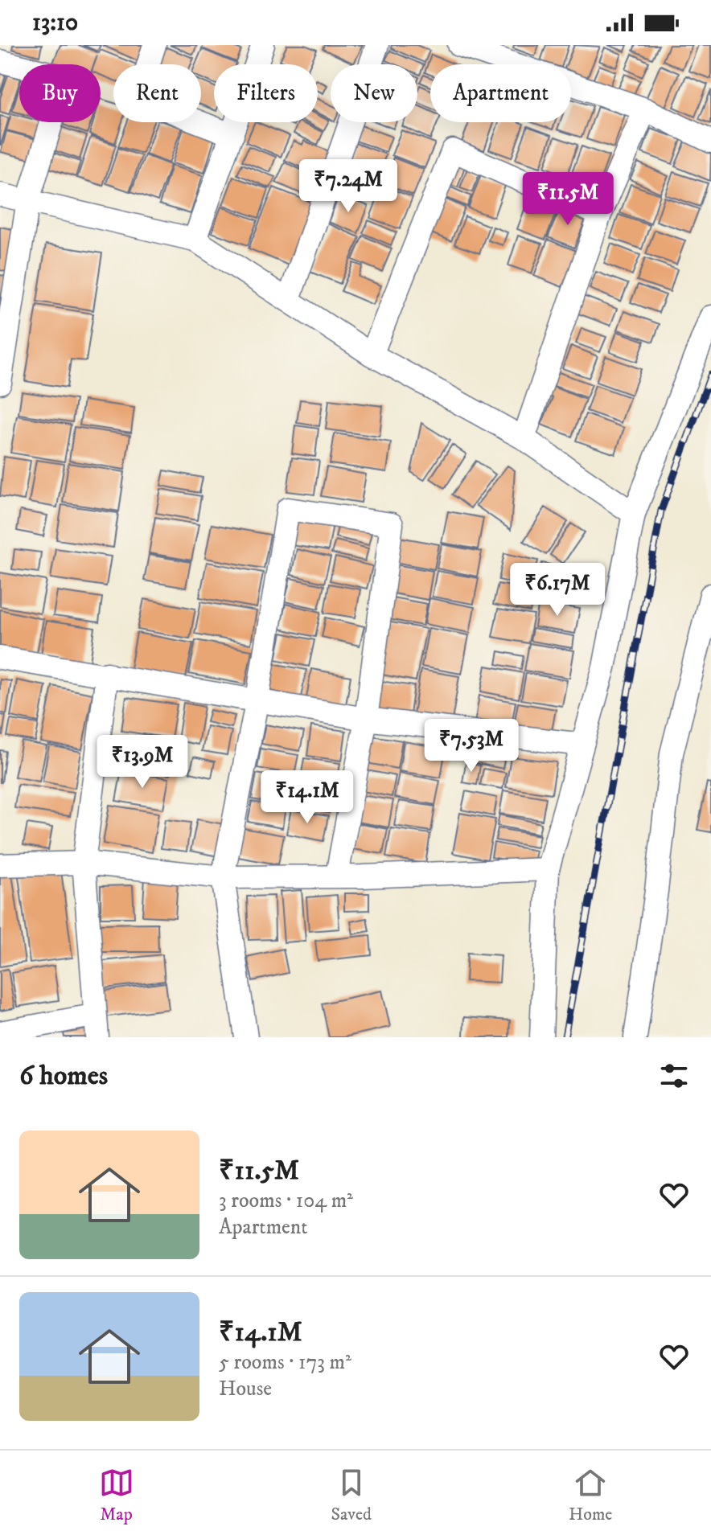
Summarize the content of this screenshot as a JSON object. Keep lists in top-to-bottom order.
{
  "page": {
    "status": "13:10",
    "chip": [
      "Buy",
      "Rent",
      "Filters",
      "New",
      "Apartment"
    ],
    "price": [
      "₹7.24M",
      "₹11.5M",
      "₹6.17M",
      "₹7.53M",
      "₹13.9M",
      "₹14.1M"
    ],
    "heading": "6 homes",
    "list": [
      {
        "name": "₹11.5M",
        "note": "3 rooms · 104 m² · Apartment"
      },
      {
        "name": "₹14.1M",
        "note": "5 rooms · 173 m² · House"
      }
    ],
    "tabs": ["Map", "Saved", "Home"]
  }
}
